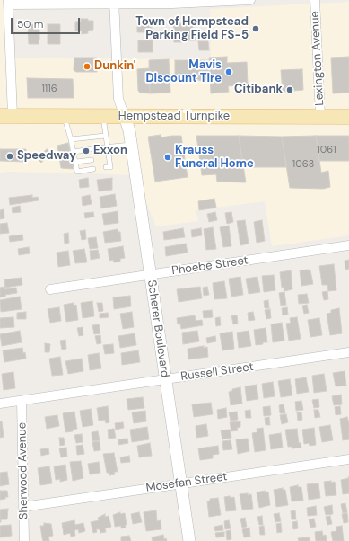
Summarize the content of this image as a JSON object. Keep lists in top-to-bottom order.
{
  "streets": {
    "main road": ["Hempstead Turnpike"],
    "street": [
      "Lexington Avenue",
      "Phoebe Street",
      "Scherer Boulevard",
      "Russell Street",
      "Sherwood Avenue",
      "Mosefan Street"
    ]
  },
  "crossings": [
    ["Lexington Avenue", "Hempstead Turnpike"],
    ["Hempstead Turnpike", "Scherer Boulevard"],
    ["Phoebe Street", "Scherer Boulevard"],
    ["Scherer Boulevard", "Russell Street"],
    ["Scherer Boulevard", "Mosefan Street"],
    ["Russell Street", "Sherwood Avenue"],
    ["Sherwood Avenue", "Mosefan Street"]
  ],
  "places": [
    "Town of Hempstead Parking Field FS-5",
    "Dunkin'",
    "Mavis Discount Tire",
    "Citibank",
    "Exxon",
    "Speedway",
    "Krauss Funeral Home"
  ],
  "house_numbers": ["1116", "1061", "1063"],
  "scale_bar": "50 m"
}
